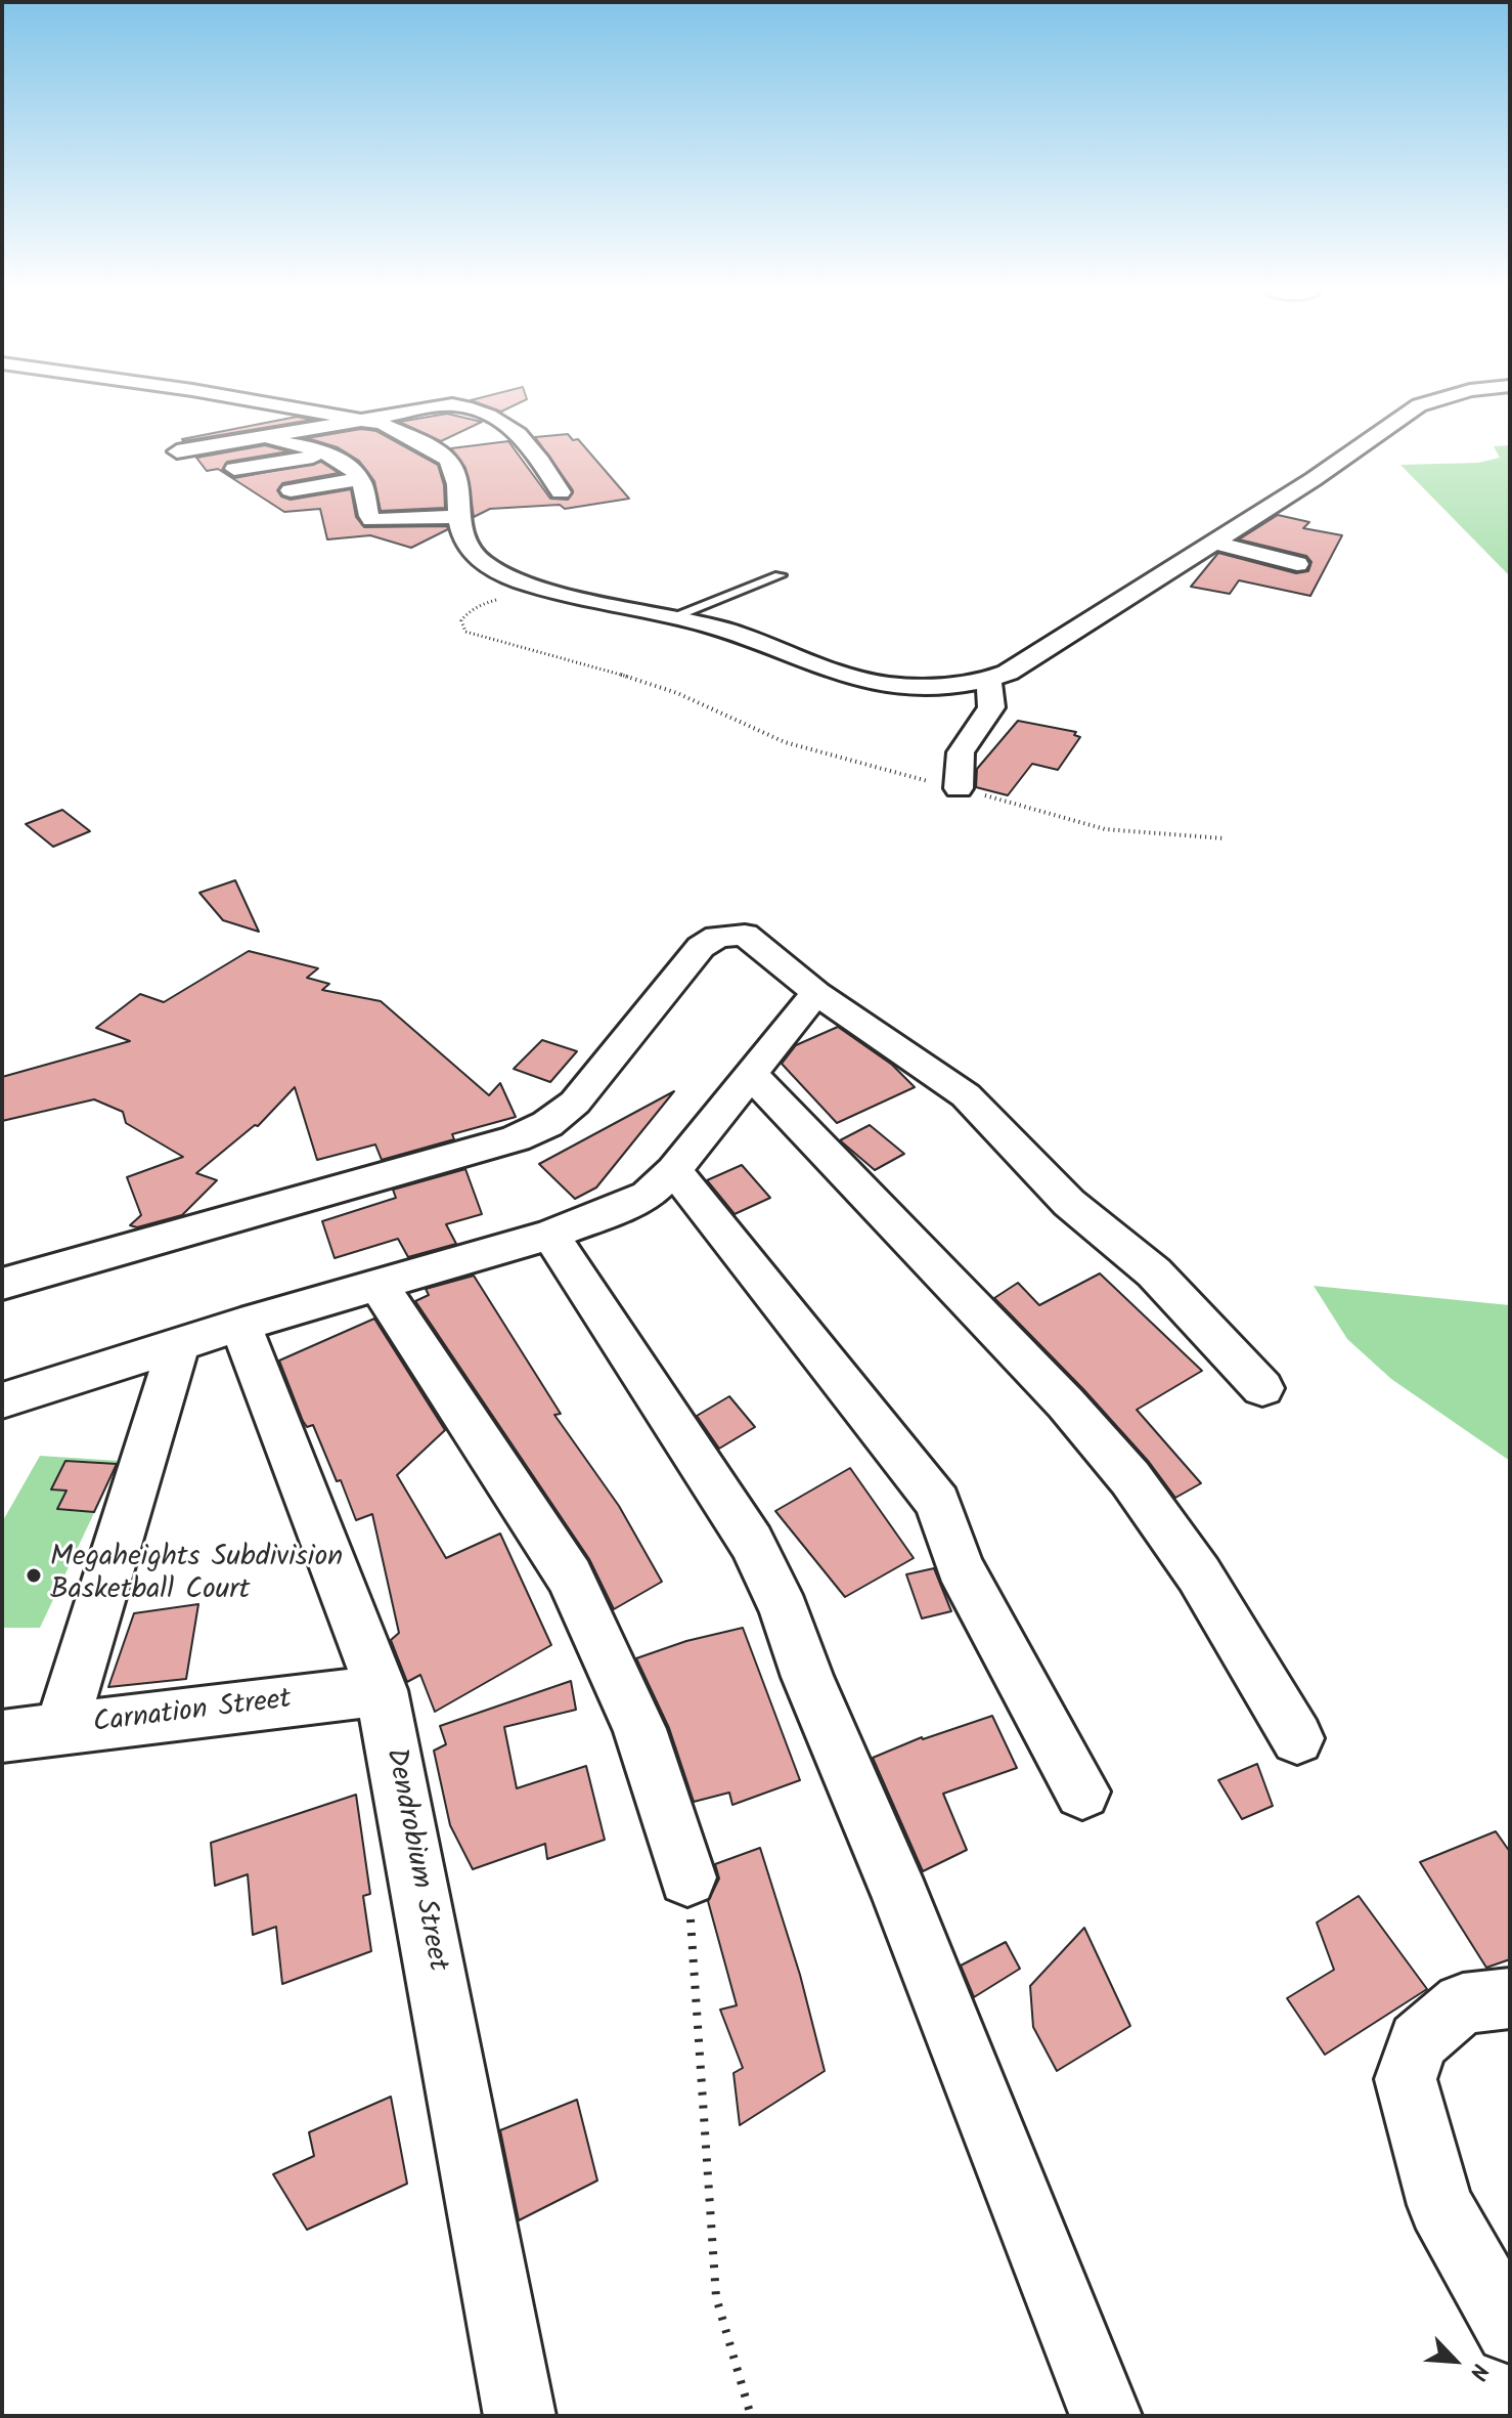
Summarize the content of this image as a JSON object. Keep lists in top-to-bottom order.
{
  "streets": {
    "street": ["Carnation Street", "Dendrobium Street"]
  },
  "crossings": [
    ["Carnation Street", "Dendrobium Street"]
  ],
  "places": ["Megaheights Subdivision Basketball Court"],
  "north": "bottom right"
}
